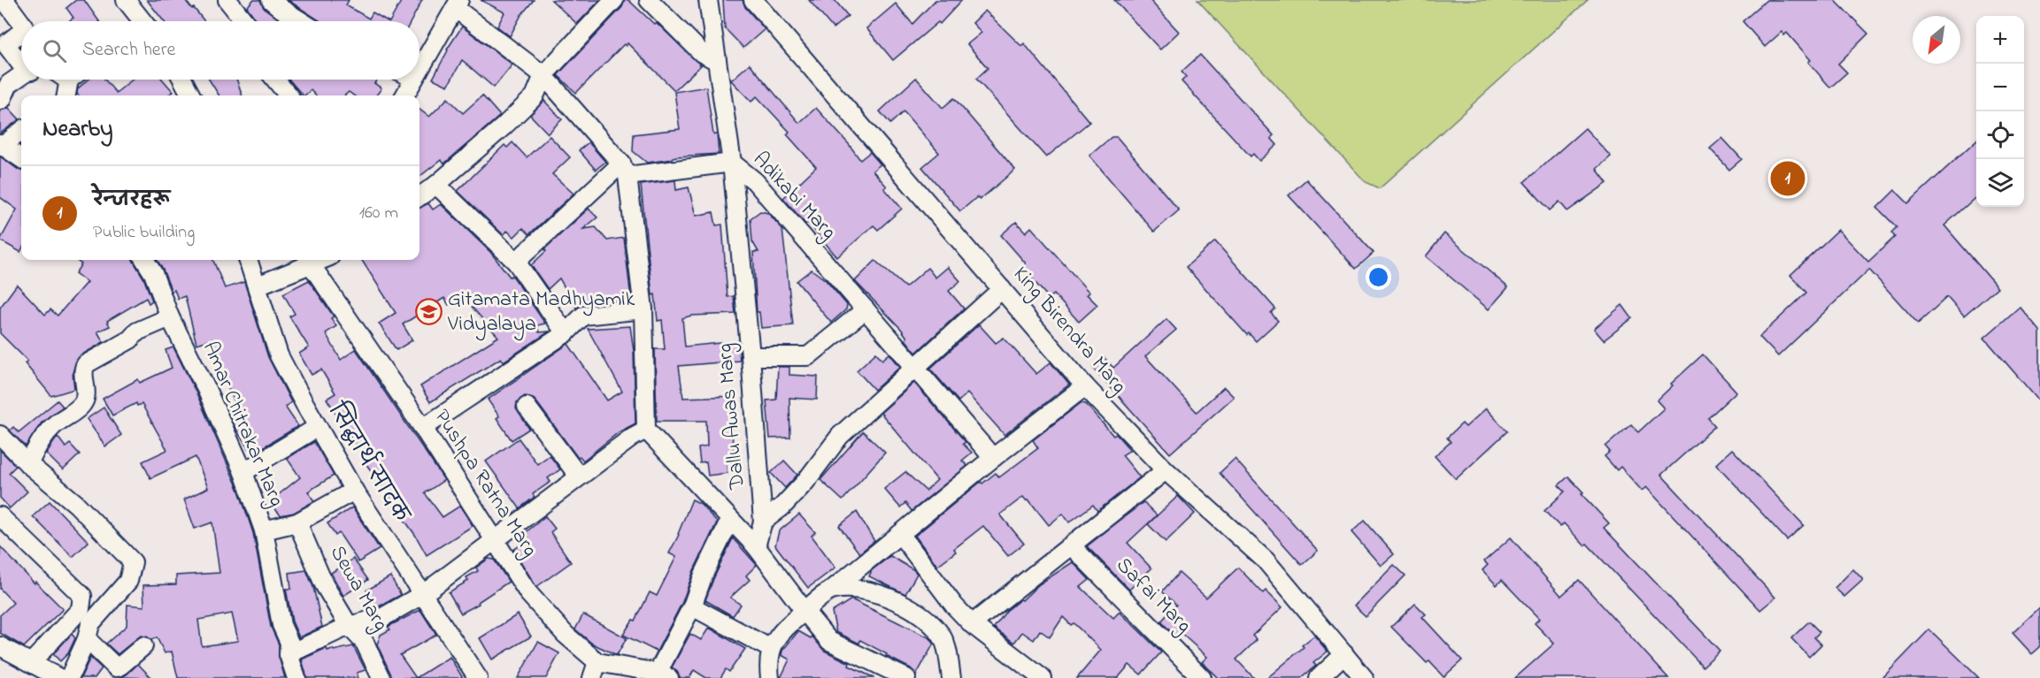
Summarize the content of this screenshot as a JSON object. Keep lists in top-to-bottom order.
{
  "streets": {
    "street": [
      "Adikabi Marg",
      "King Birendra Marg",
      "Dallu Awas Marg",
      "Amar Chitrakar Marg",
      "सिद्धार्थ सादक",
      "Pushpa Ratna Marg",
      "Sewa Marg",
      "Safai Marg"
    ]
  },
  "crossings": [
    ["Adikabi Marg", "Dallu Awas Marg"]
  ],
  "places": {
    "school or university": ["Gitamata Madhyamik Vidyalaya"]
  },
  "north": "bottom left",
  "page": {
    "map_buttons": ["+", "−"],
    "search": "Search here",
    "heading": "Nearby",
    "pins": "1",
    "list": [
      {
        "mark": "1",
        "name": "रेन्जरहरू",
        "note": "Public building",
        "value": "160 m"
      }
    ]
  }
}
